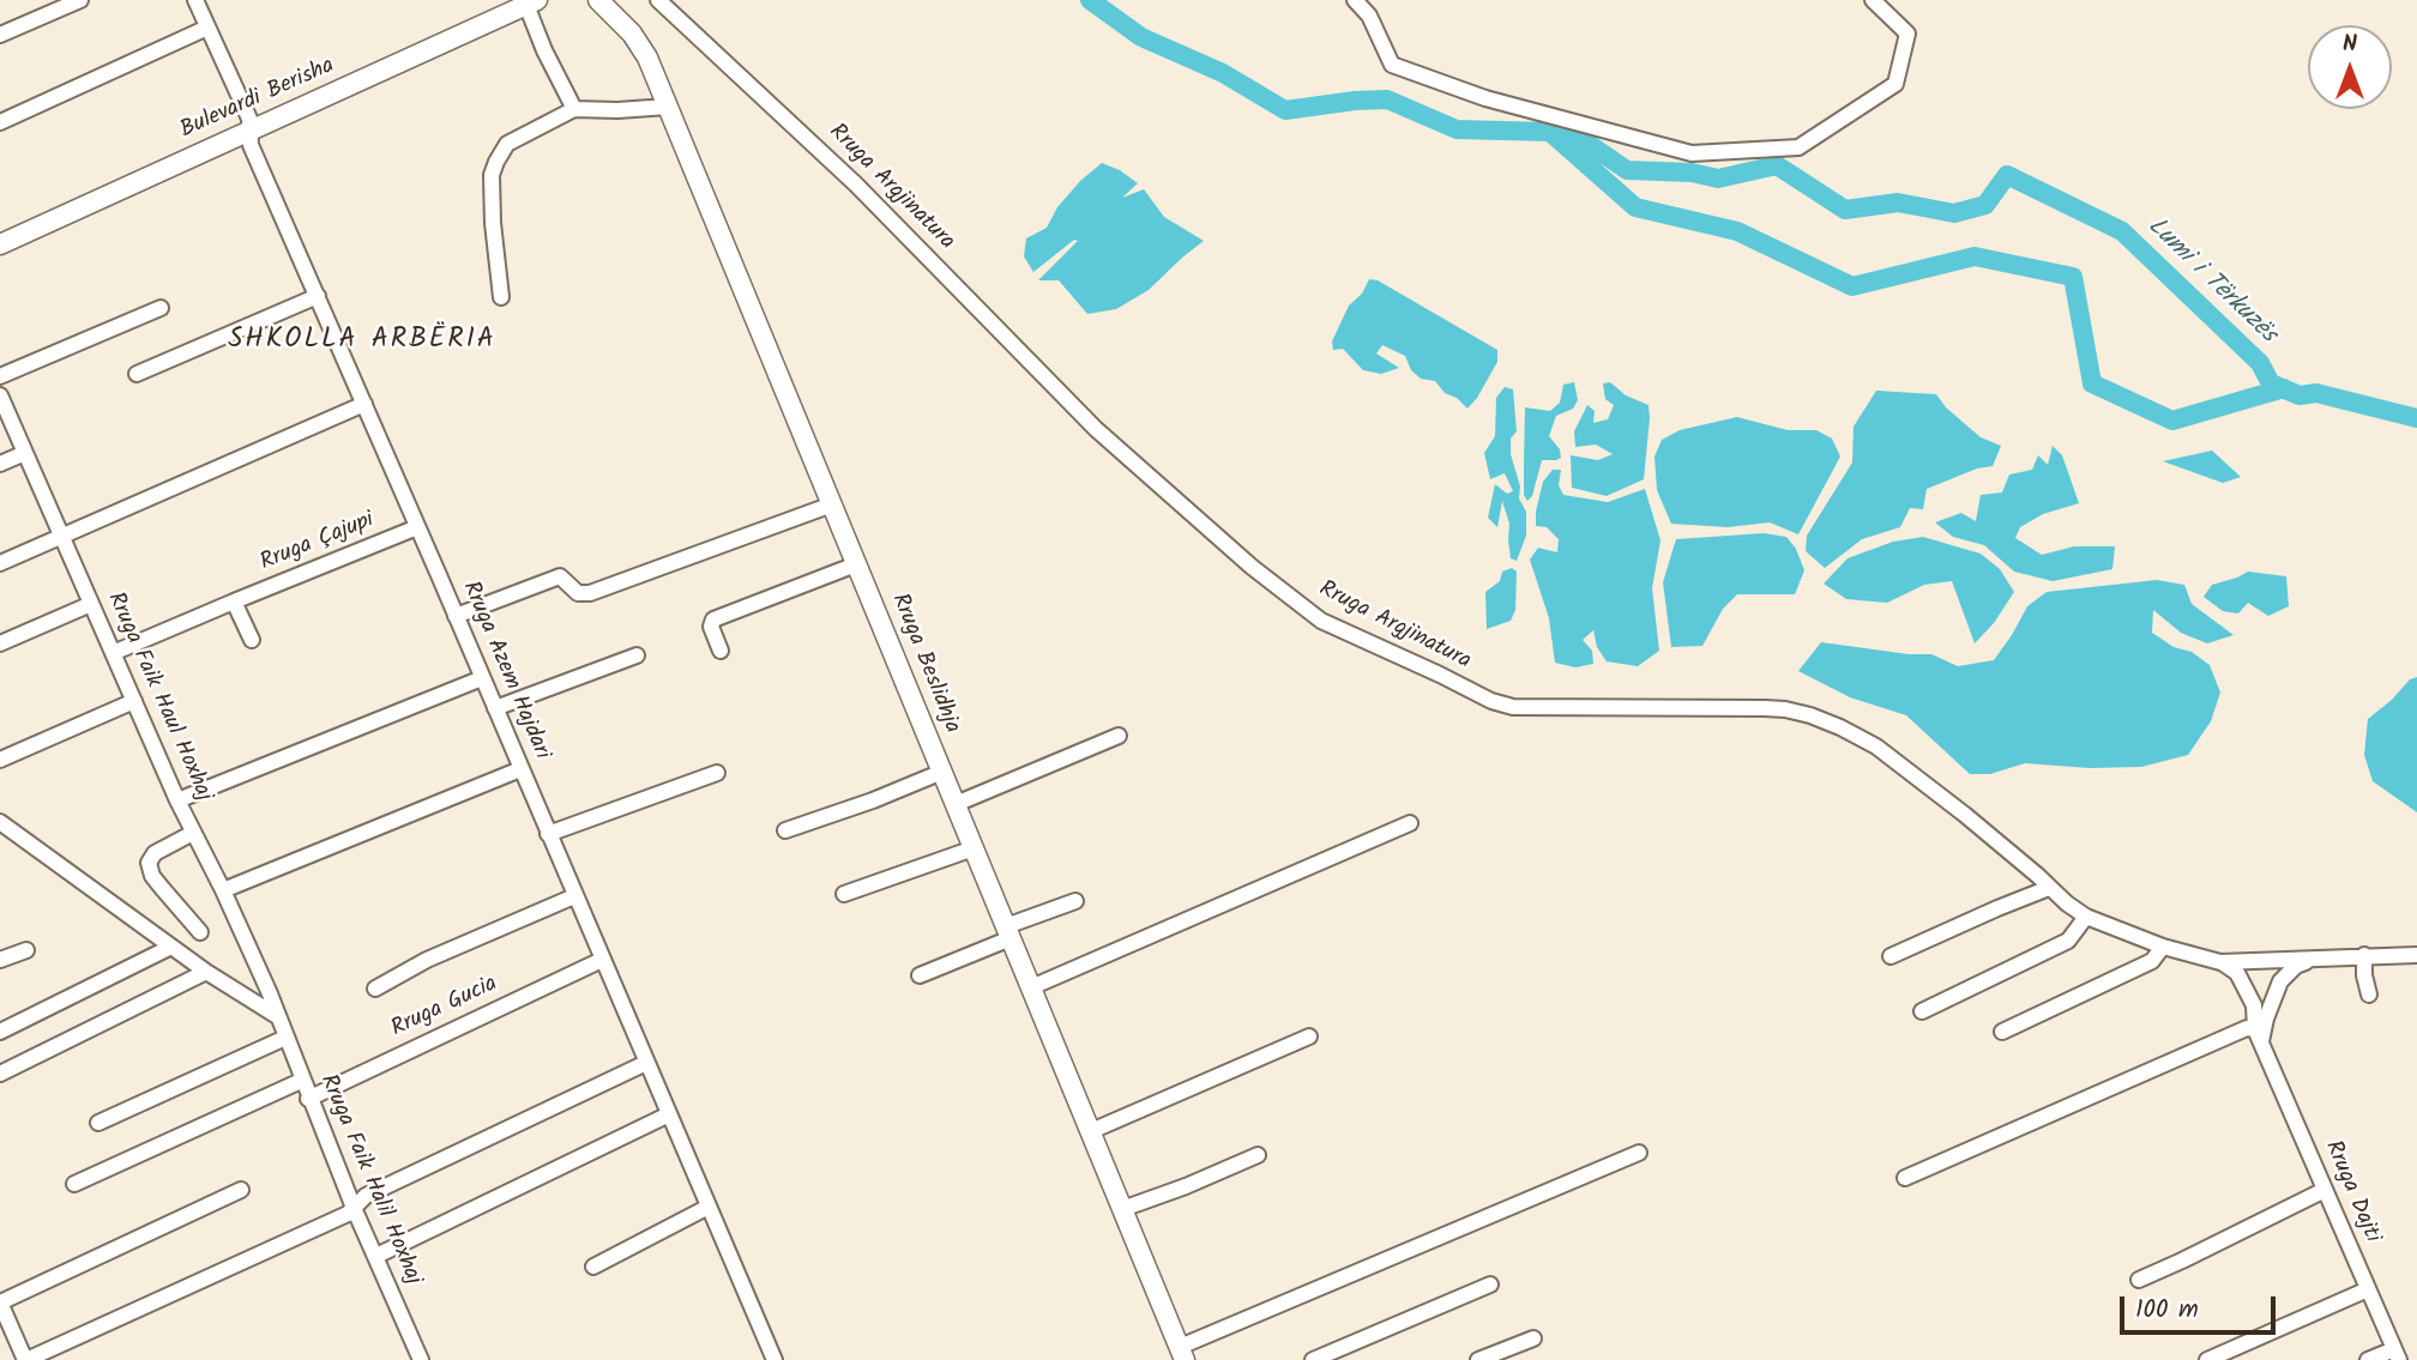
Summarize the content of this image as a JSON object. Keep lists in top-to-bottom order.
{
  "streets": {
    "main road": ["Bulevardi Berisha", "Rruga Beslidhja"],
    "street": [
      "Rruga Argjinatura",
      "Rruga Çajupi",
      "Rruga Azem Hajdari",
      "Rruga Faik Haul Hoxhaj",
      "Rruga Gucia",
      "Rruga Faik Halil Hoxhaj",
      "Rruga Dajti"
    ]
  },
  "crossings": [
    ["Bulevardi Berisha", "Rruga Azem Hajdari"],
    ["Rruga Çajupi", "Rruga Azem Hajdari"],
    ["Rruga Çajupi", "Rruga Faik Haul Hoxhaj"],
    ["Rruga Azem Hajdari", "Rruga Gucia"],
    ["Rruga Faik Haul Hoxhaj", "Rruga Faik Halil Hoxhaj"],
    ["Rruga Gucia", "Rruga Faik Halil Hoxhaj"]
  ],
  "districts": ["SHKOLLA ARBËRIA"],
  "water": ["Lumi i Tërkuzës"],
  "scale_bar": "100 m",
  "north": "top"
}
